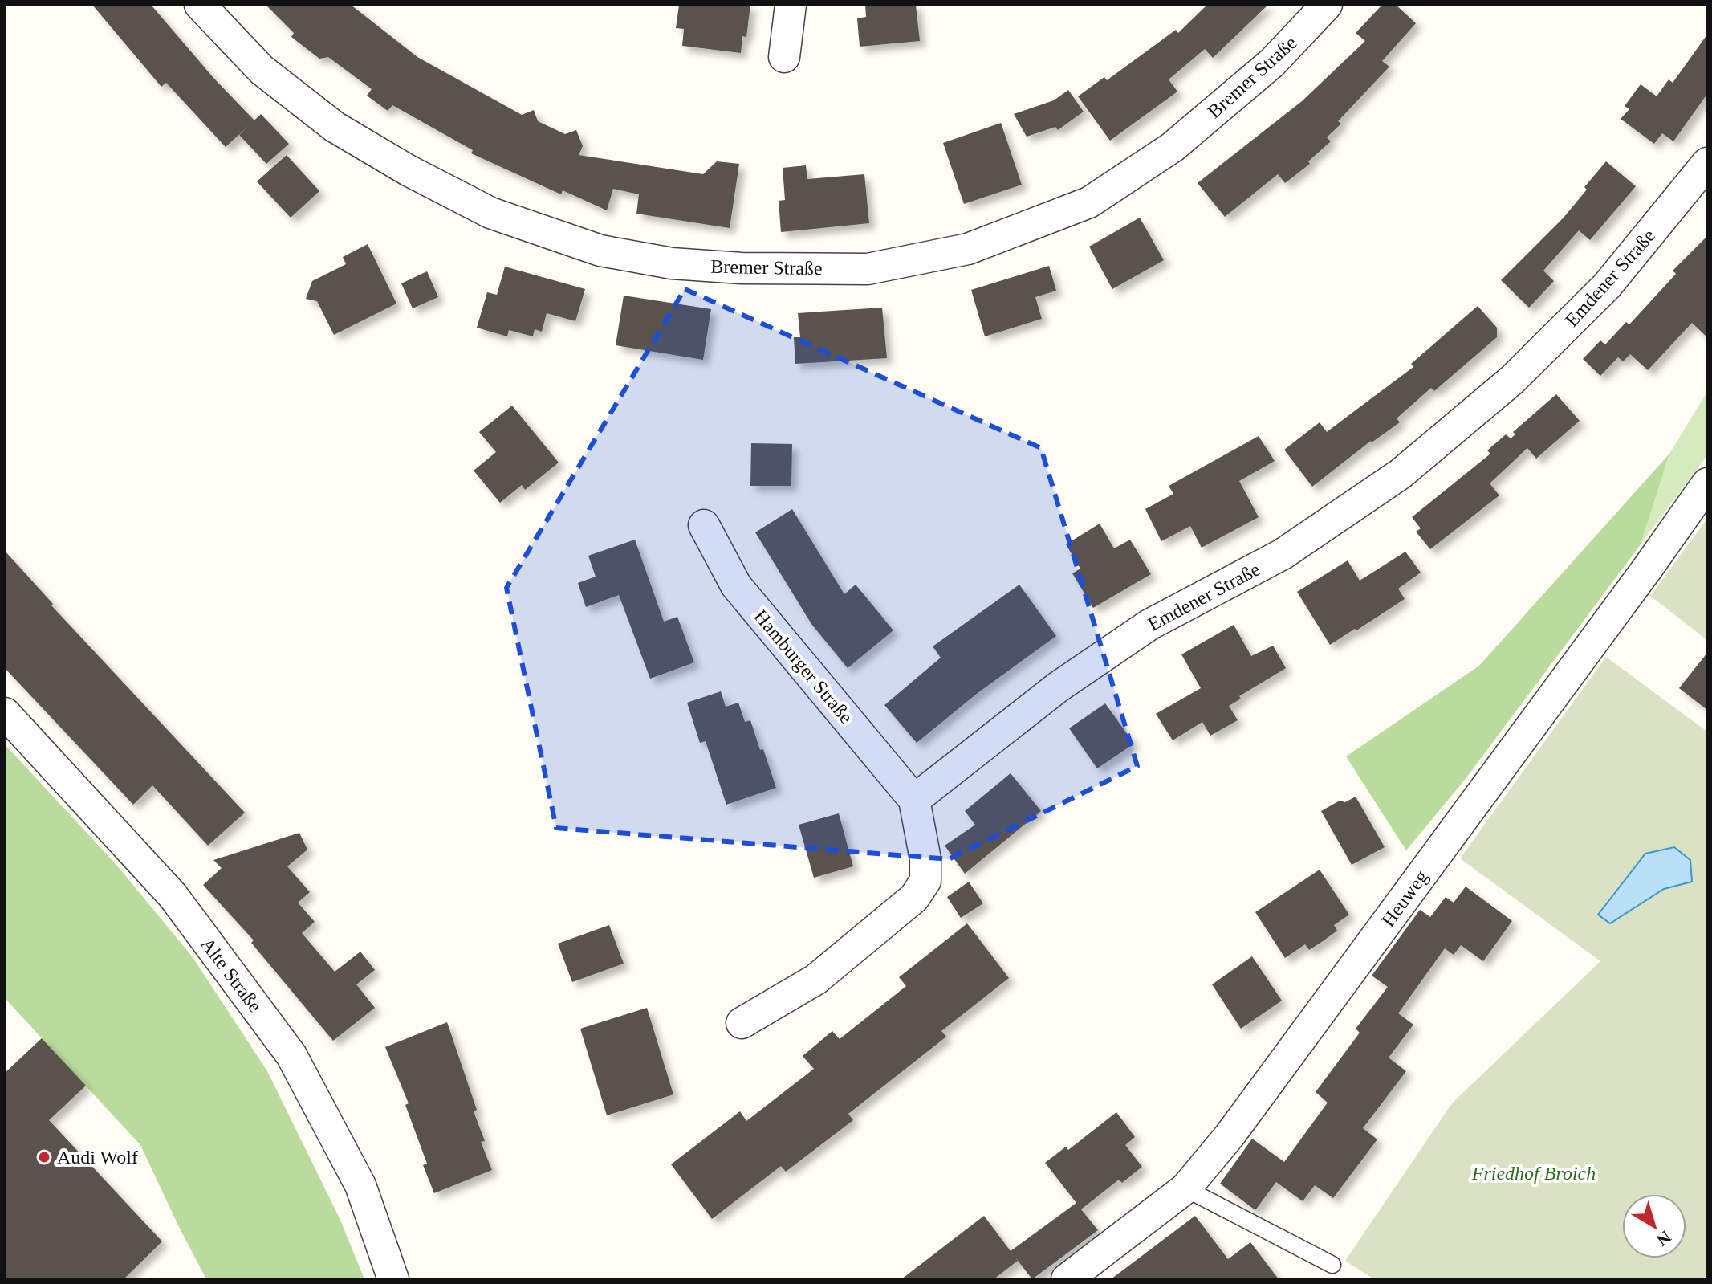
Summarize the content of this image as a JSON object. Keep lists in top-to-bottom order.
{
  "streets": {
    "street": [
      "Bremer Straße",
      "Emdener Straße",
      "Hamburger Straße",
      "Heuweg",
      "Alte Straße"
    ]
  },
  "crossings": [
    ["Emdener Straße", "Hamburger Straße"]
  ],
  "parks": ["Friedhof Broich"],
  "places": ["Audi Wolf"],
  "north": "bottom right"
}
